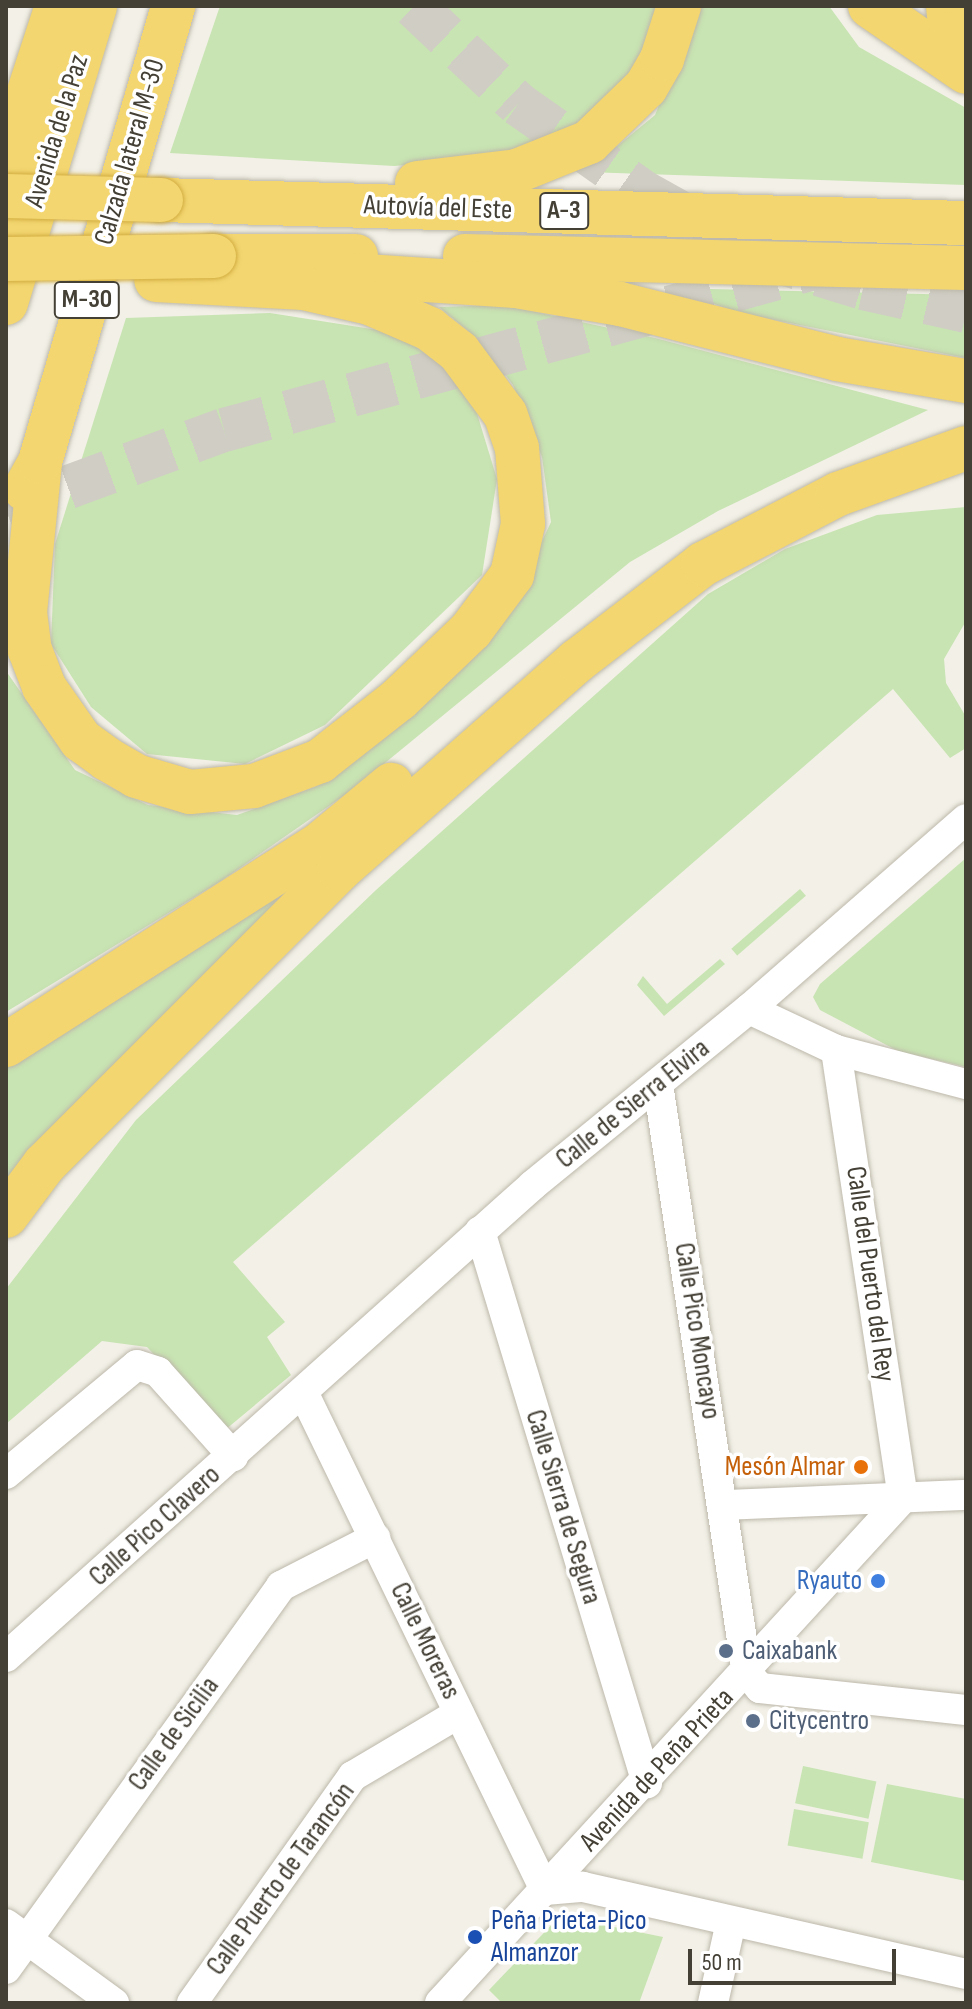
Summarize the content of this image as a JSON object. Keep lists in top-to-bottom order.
{
  "streets": {
    "highway": [
      "Avenida de la Paz",
      "Calzada lateral M-30",
      "Autovía del Este",
      "A-3",
      "M-30"
    ],
    "street": [
      "Calle de Sierra Elvira",
      "Calle del Puerto del Rey",
      "Calle Pico Moncayo",
      "Calle Sierra de Segura",
      "Calle Pico Clavero",
      "Calle Moreras",
      "Calle de Sicilia",
      "Avenida de Peña Prieta",
      "Calle Puerto de Tarancón"
    ]
  },
  "crossings": [
    ["Calle de Sierra Elvira", "Calle Pico Moncayo"],
    ["Calle de Sierra Elvira", "Calle Sierra de Segura"],
    ["Calle de Sierra Elvira", "Calle Pico Clavero"],
    ["Calle de Sierra Elvira", "Calle Moreras"],
    ["Calle del Puerto del Rey", "Avenida de Peña Prieta"],
    ["Calle Pico Moncayo", "Avenida de Peña Prieta"],
    ["Calle Sierra de Segura", "Avenida de Peña Prieta"],
    ["Calle Pico Clavero", "Calle Moreras"],
    ["Calle Moreras", "Calle de Sicilia"],
    ["Calle Moreras", "Avenida de Peña Prieta"],
    ["Calle Moreras", "Calle Puerto de Tarancón"]
  ],
  "places": [
    "Mesón Almar",
    "Ryauto",
    "Caixabank",
    "Citycentro",
    "Peña Prieta-Pico Almanzor"
  ],
  "scale_bar": "50 m"
}
